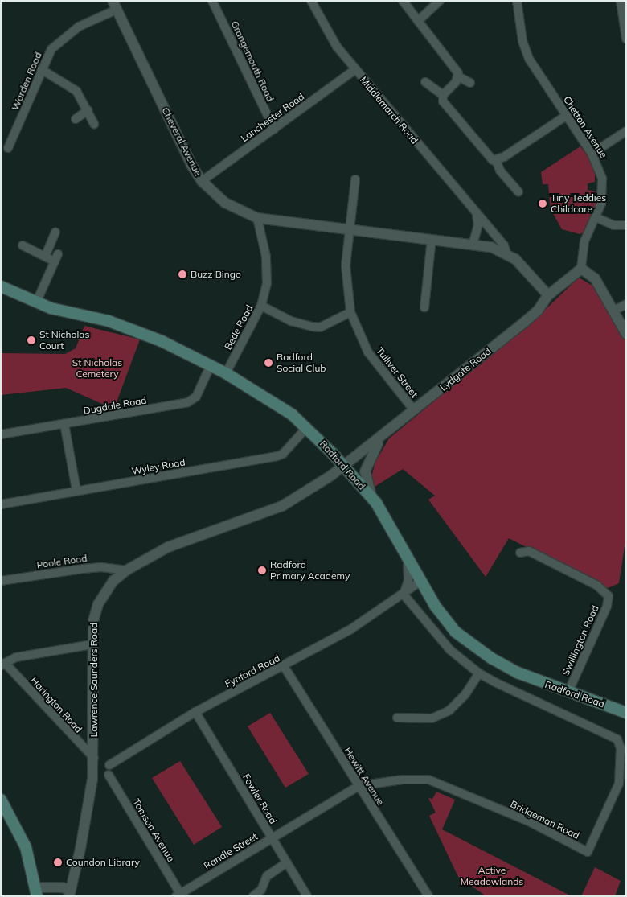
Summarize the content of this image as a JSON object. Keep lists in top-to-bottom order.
{
  "streets": {
    "main road": ["Radford Road"],
    "street": [
      "Grangemouth Road",
      "Warden Road",
      "Middlemarch Road",
      "Lanchester Road",
      "Chetton Avenue",
      "Cheveral Avenue",
      "Bede Road",
      "Lydgate Road",
      "Tulliver Street",
      "Dugdale Road",
      "Wyley Road",
      "Poole Road",
      "Swillington Road",
      "Fynford Road",
      "Lawrence Saunders Road",
      "Harington Road",
      "Hewitt Avenue",
      "Fowler Road",
      "Bridgeman Road",
      "Tomson Avenue",
      "Randle Street"
    ]
  },
  "crossings": [
    ["Grangemouth Road", "Lanchester Road"],
    ["Warden Road", "Cheveral Avenue"],
    ["Middlemarch Road", "Lanchester Road"],
    ["Middlemarch Road", "Cheveral Avenue"],
    ["Middlemarch Road", "Lydgate Road"],
    ["Lanchester Road", "Cheveral Avenue"],
    ["Chetton Avenue", "Lydgate Road"],
    ["Cheveral Avenue", "Bede Road"],
    ["Cheveral Avenue", "Tulliver Street"],
    ["Bede Road", "Radford Road"],
    ["Lydgate Road", "Tulliver Street"],
    ["Lydgate Road", "Radford Road"],
    ["Lydgate Road", "Lawrence Saunders Road"],
    ["Dugdale Road", "Radford Road"],
    ["Radford Road", "Wyley Road"],
    ["Radford Road", "Swillington Road"],
    ["Radford Road", "Fynford Road"],
    ["Radford Road", "Lawrence Saunders Road"],
    ["Poole Road", "Lawrence Saunders Road"],
    ["Fynford Road", "Hewitt Avenue"],
    ["Fynford Road", "Fowler Road"],
    ["Fynford Road", "Bridgeman Road"],
    ["Lawrence Saunders Road", "Harington Road"],
    ["Hewitt Avenue", "Bridgeman Road"],
    ["Hewitt Avenue", "Randle Street"],
    ["Fowler Road", "Randle Street"],
    ["Bridgeman Road", "Randle Street"],
    ["Tomson Avenue", "Randle Street"]
  ],
  "parks": ["St Nicholas Cemetery", "Active Meadowlands"],
  "places": [
    "Tiny Teddies Childcare",
    "Buzz Bingo",
    "St Nicholas Court",
    "Radford Social Club",
    "Radford Primary Academy",
    "Coundon Library"
  ]
}
